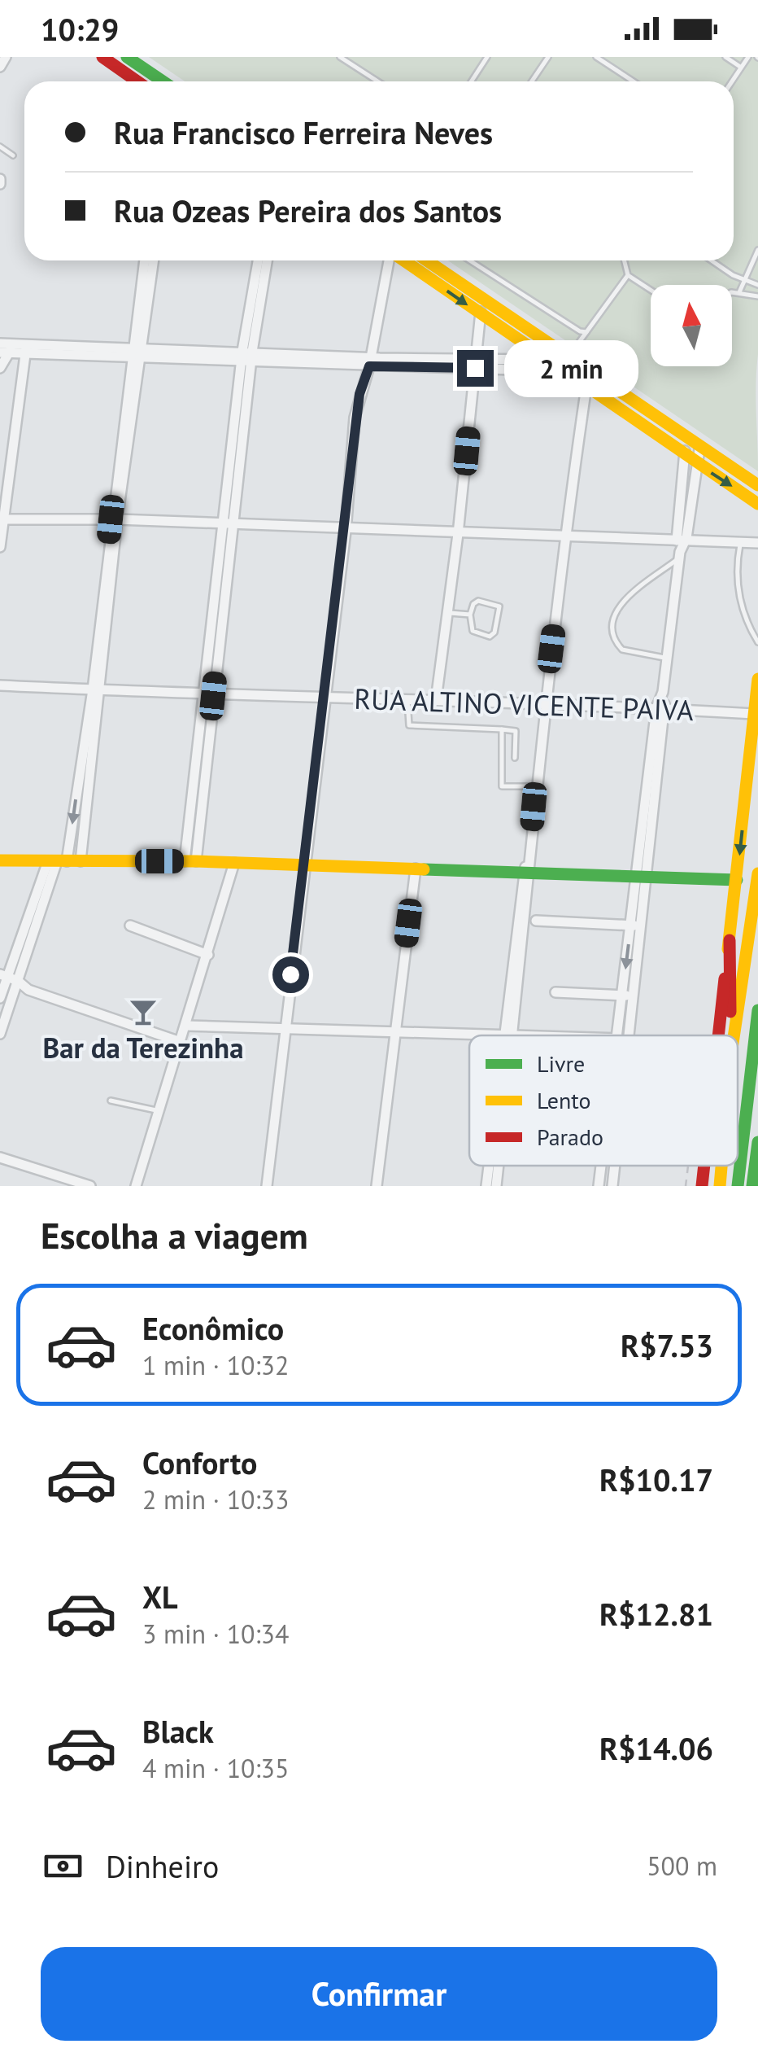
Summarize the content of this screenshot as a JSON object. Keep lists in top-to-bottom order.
{
  "streets": {
    "street": ["RUA ALTINO VICENTE PAIVA"]
  },
  "places": {
    "bar": ["Bar da Terezinha"]
  },
  "legend": ["Livre", "Lento", "Parado"],
  "north": "top",
  "page": {
    "status": "10:29",
    "banner": ["Rua Francisco Ferreira Neves", "Rua Ozeas Pereira dos Santos"],
    "bubble": "2 min",
    "heading": "Escolha a viagem",
    "list": [
      {
        "name": "Econômico",
        "note": "1 min · 10:32",
        "value": "R$7.53"
      },
      {
        "name": "Conforto",
        "note": "2 min · 10:33",
        "value": "R$10.17"
      },
      {
        "name": "XL",
        "note": "3 min · 10:34",
        "value": "R$12.81"
      },
      {
        "name": "Black",
        "note": "4 min · 10:35",
        "value": "R$14.06"
      }
    ],
    "pay": ["Dinheiro", "500 m"],
    "buttons": "Confirmar"
  }
}
